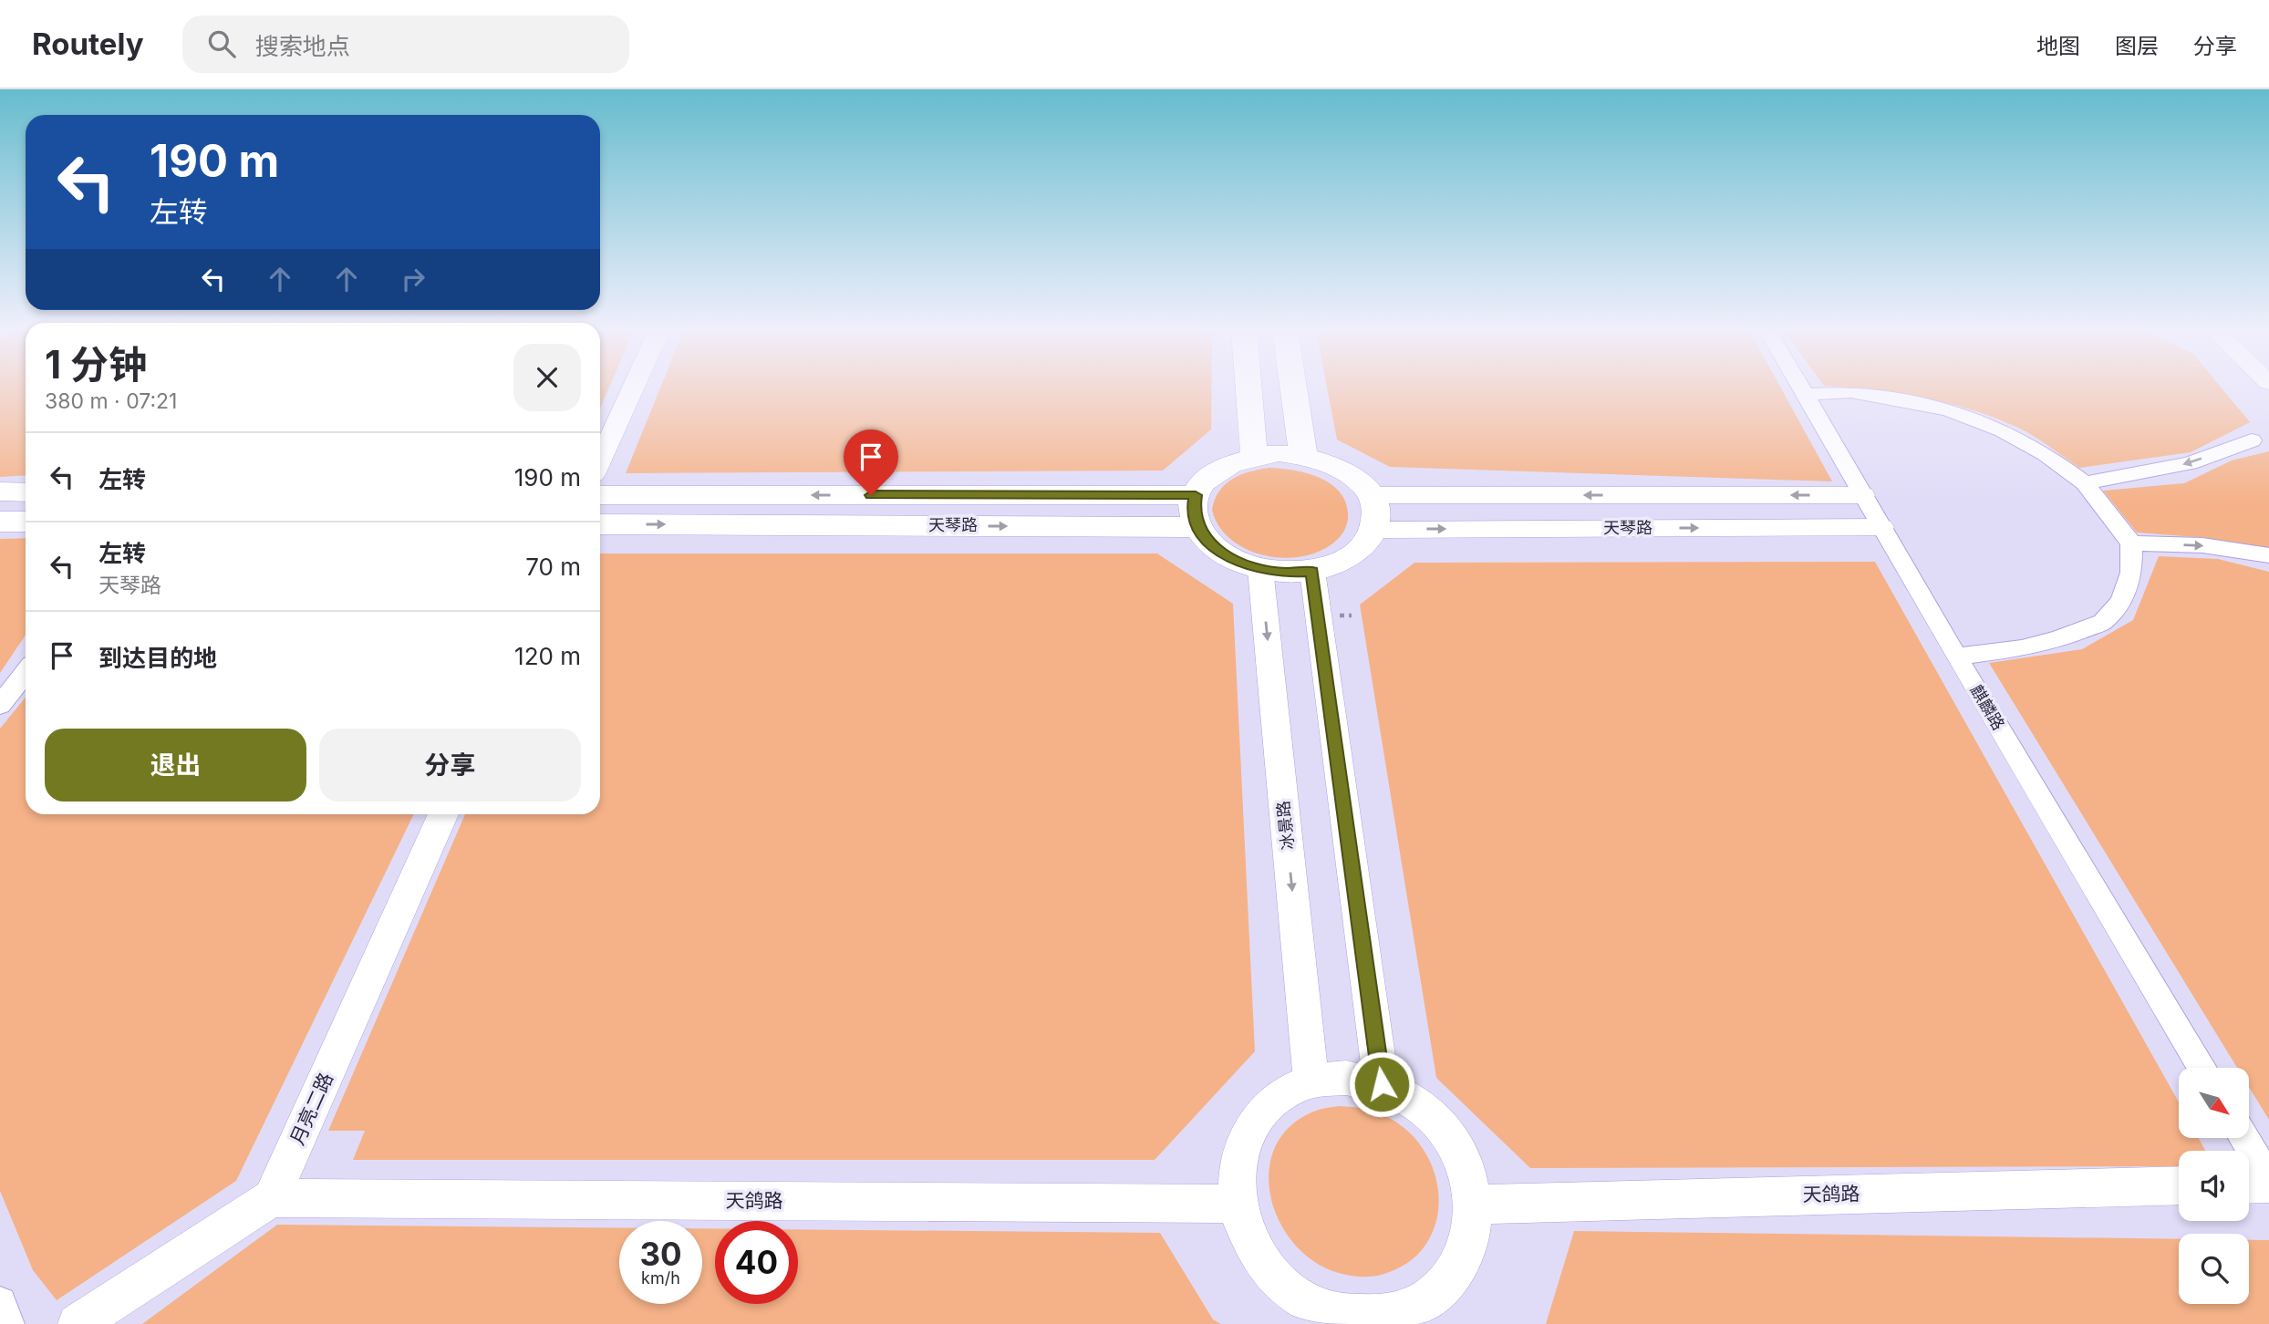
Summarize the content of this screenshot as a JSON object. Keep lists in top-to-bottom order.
{
  "streets": {
    "main road": ["天琴路"],
    "street": [
      "麒麟路",
      "冰景路",
      "月亮二路",
      "天鸽路"
    ]
  },
  "crossings": [
    ["天琴路", "麒麟路"],
    ["天琴路", "冰景路"],
    ["月亮二路", "天鸽路"]
  ],
  "north": "bottom right",
  "page": {
    "header": "Routely",
    "search": "搜索地点",
    "nav": ["地图", "图层", "分享"],
    "turn": ["190 m", "左转"],
    "heading": ["1 分钟", "380 m · 07:21"],
    "list": [
      {
        "name": "左转",
        "value": "190 m"
      },
      {
        "name": "左转",
        "note": "天琴路",
        "value": "70 m"
      },
      {
        "name": "到达目的地",
        "value": "120 m"
      }
    ],
    "buttons": ["退出", "分享"],
    "speed": "30 km/h",
    "limit": "40"
  }
}
